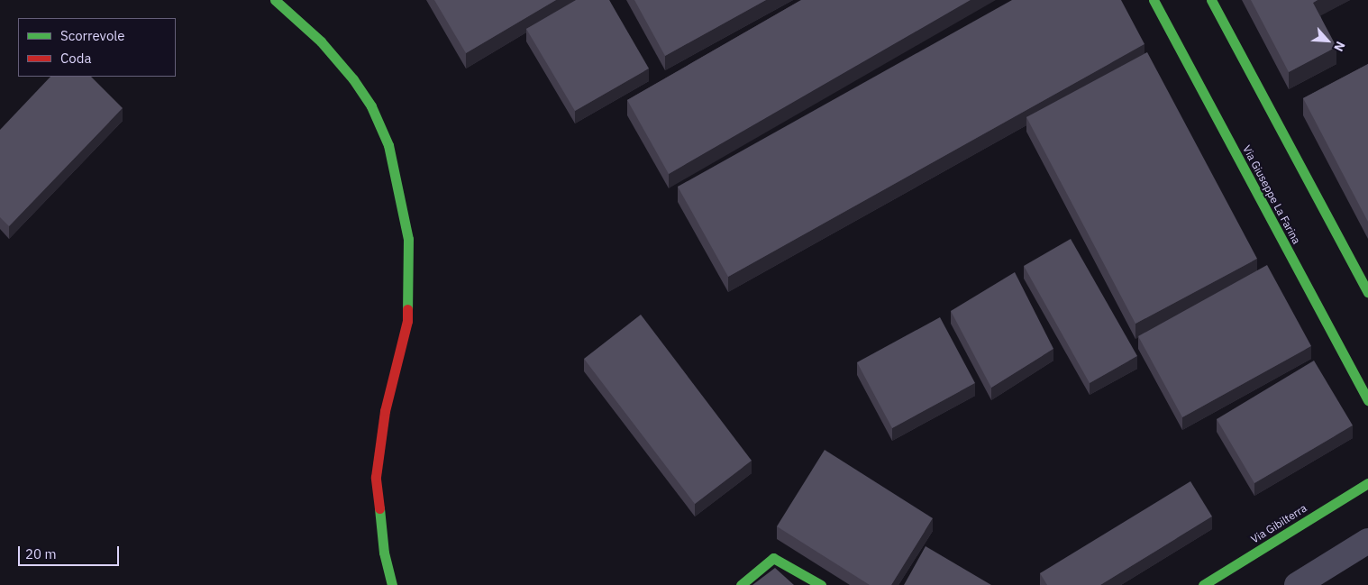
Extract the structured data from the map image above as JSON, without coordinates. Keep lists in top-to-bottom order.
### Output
{
  "streets": {
    "street": ["Via Giuseppe La Farina", "Via Gibilterra"]
  },
  "legend": ["Scorrevole", "Coda"],
  "scale_bar": "20 m",
  "north": "bottom right"
}
